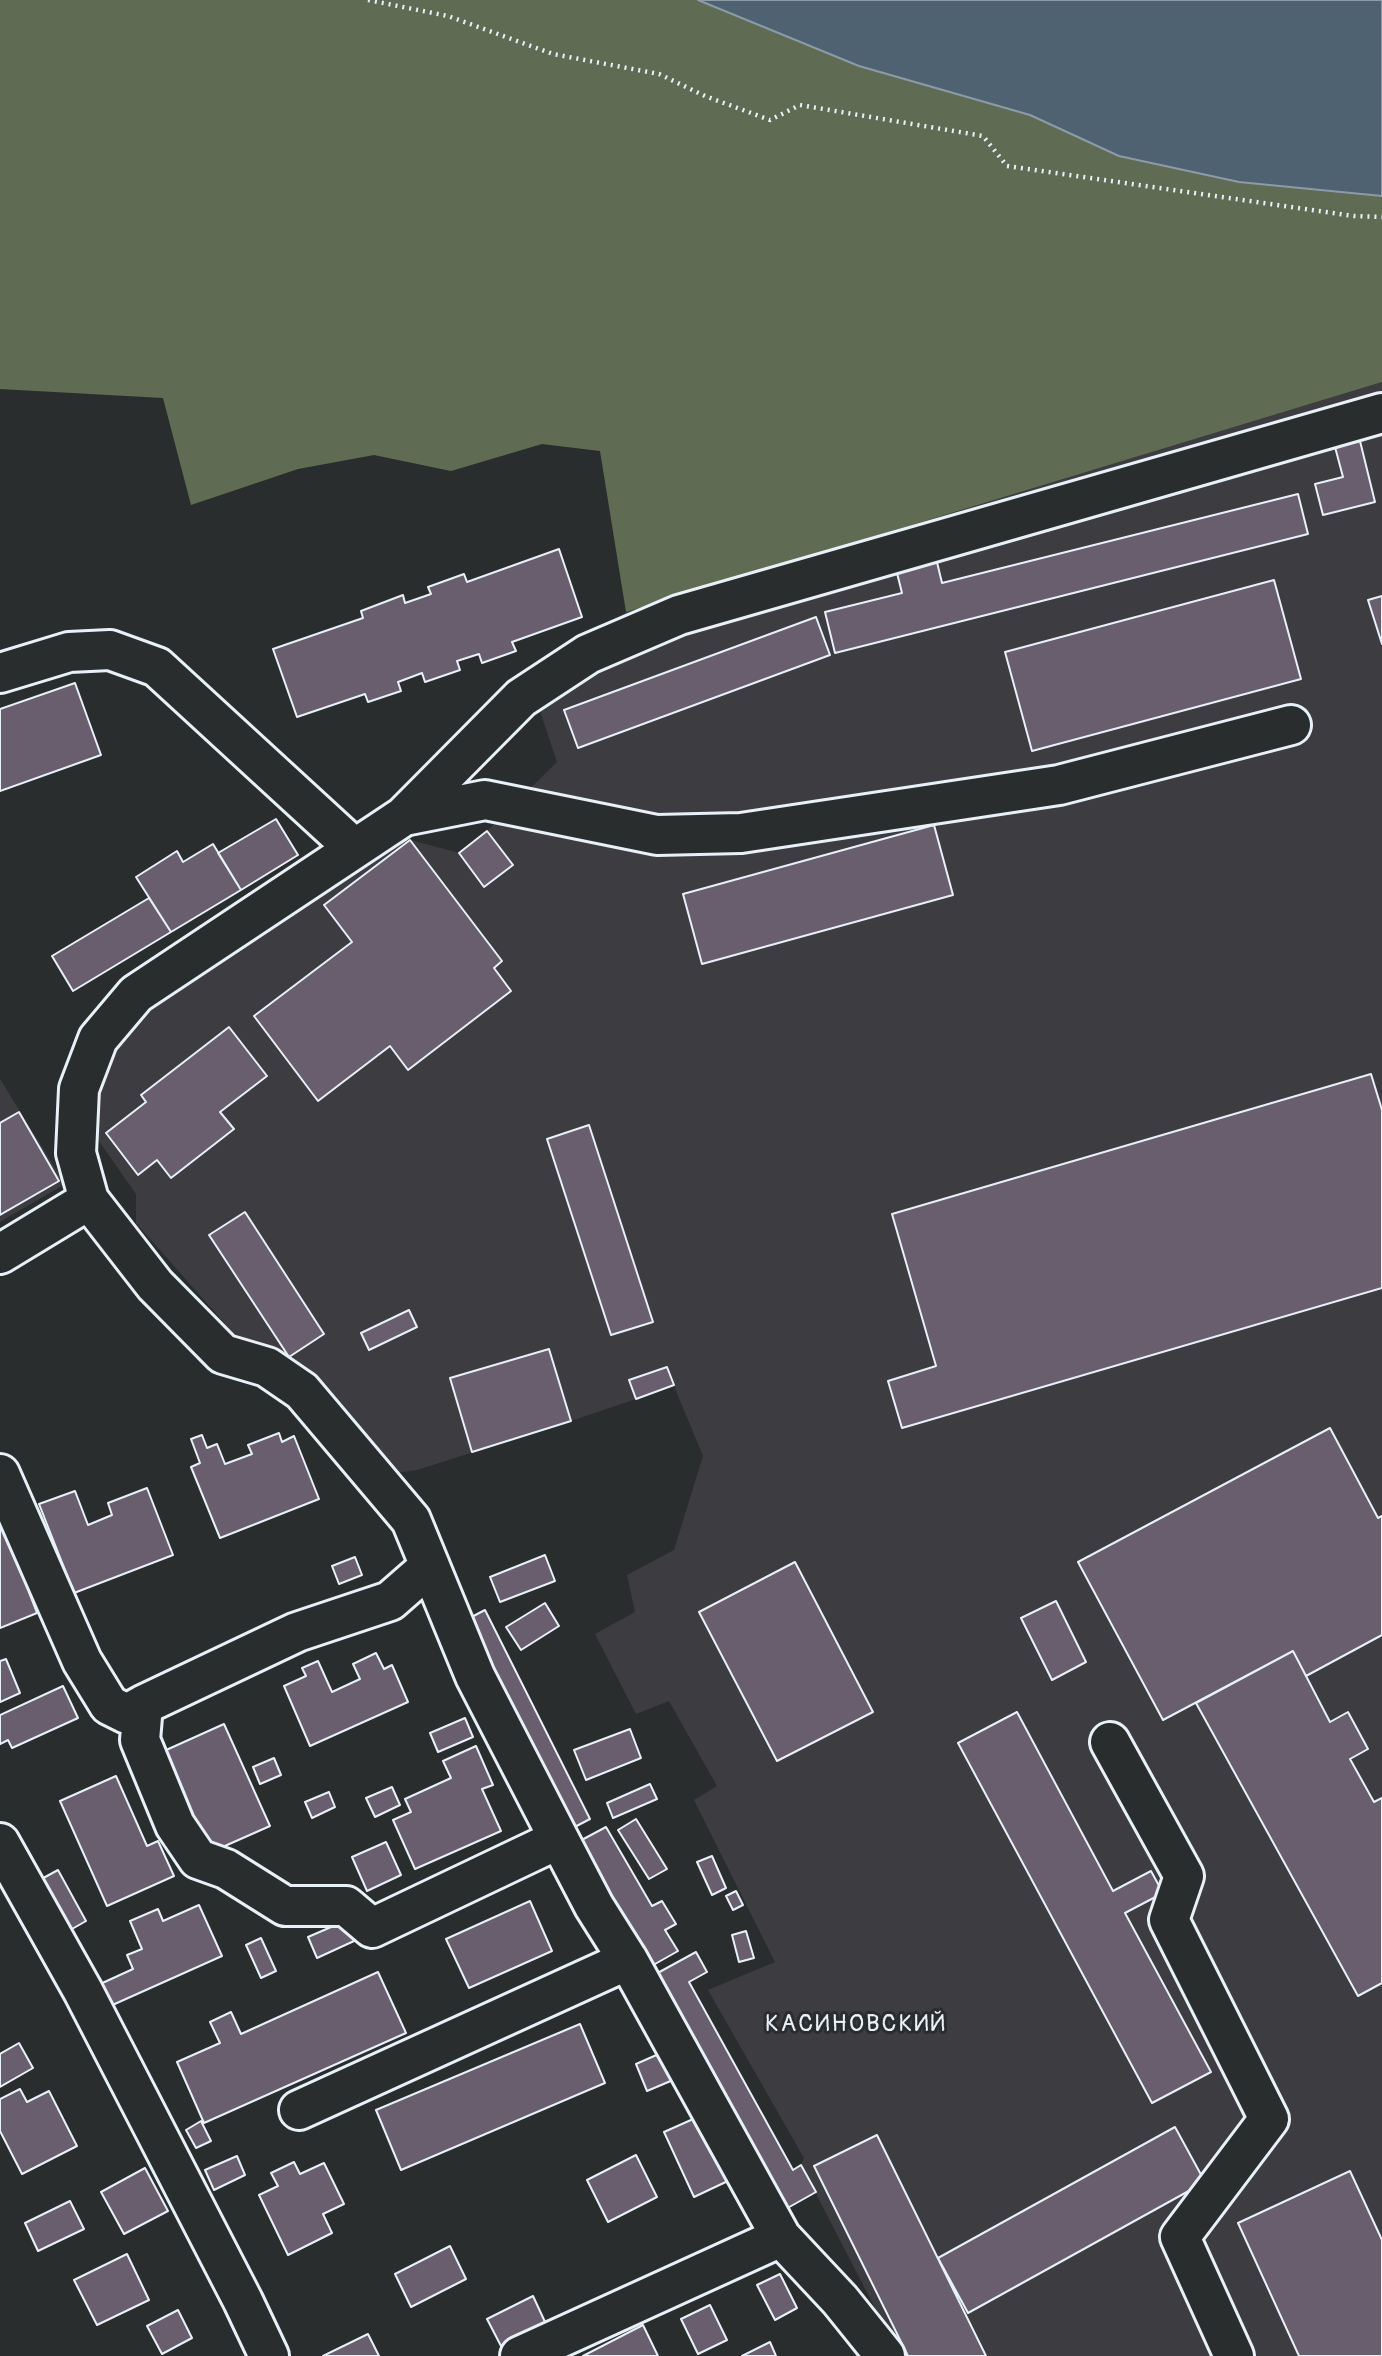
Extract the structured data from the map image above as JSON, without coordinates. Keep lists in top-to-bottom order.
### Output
{
  "districts": ["КАСИНОВСКИЙ"]
}
